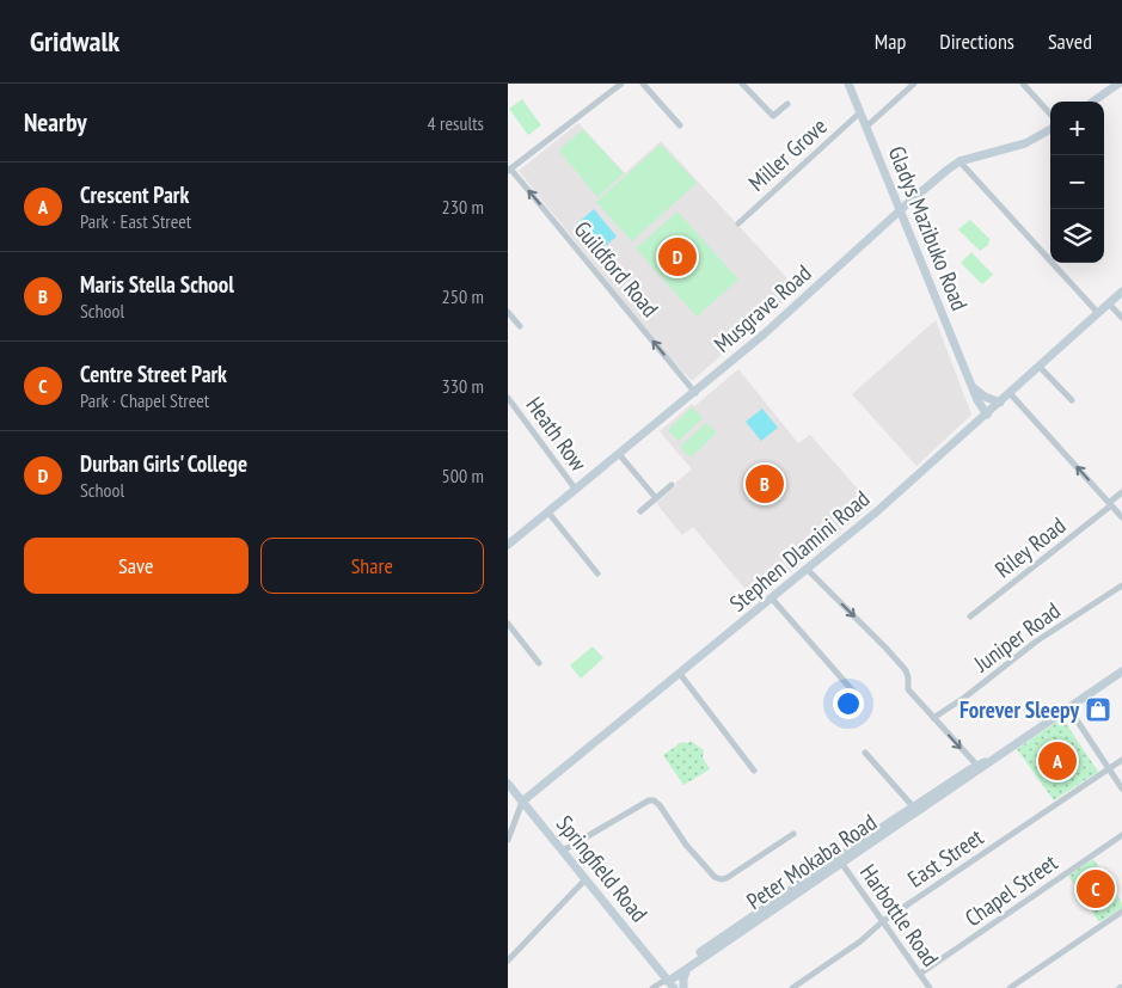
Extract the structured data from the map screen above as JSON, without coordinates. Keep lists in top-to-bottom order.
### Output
{
  "streets": {
    "street": [
      "Miller Grove",
      "Gladys Mazibuko Road",
      "Guildford Road",
      "Musgrave Road",
      "Heath Row",
      "Riley Road",
      "Stephen Dlamini Road",
      "Juniper Road",
      "East Street",
      "Peter Mokaba Road",
      "Springfield Road",
      "Chapel Street",
      "Harbottle Road"
    ]
  },
  "crossings": [
    ["Miller Grove", "Gladys Mazibuko Road"],
    ["Gladys Mazibuko Road", "Musgrave Road"],
    ["Gladys Mazibuko Road", "Stephen Dlamini Road"],
    ["Guildford Road", "Musgrave Road"],
    ["Musgrave Road", "Heath Row"],
    ["Stephen Dlamini Road", "Springfield Road"],
    ["East Street", "Harbottle Road"],
    ["Peter Mokaba Road", "Springfield Road"],
    ["Peter Mokaba Road", "Harbottle Road"],
    ["Chapel Street", "Harbottle Road"]
  ],
  "one_way": ["Guildford Road"],
  "places": {
    "shop": ["Forever Sleepy"]
  },
  "page": {
    "header": "Gridwalk",
    "nav": ["Map", "Directions", "Saved"],
    "heading": ["Nearby", "4 results"],
    "map_buttons": ["+", "−"],
    "list": [
      {
        "mark": "A",
        "name": "Crescent Park",
        "note": "Park · East Street",
        "value": "230 m"
      },
      {
        "mark": "B",
        "name": "Maris Stella School",
        "note": "School",
        "value": "250 m"
      },
      {
        "mark": "C",
        "name": "Centre Street Park",
        "note": "Park · Chapel Street",
        "value": "330 m"
      },
      {
        "mark": "D",
        "name": "Durban Girls' College",
        "note": "School",
        "value": "500 m"
      }
    ],
    "pins": [
      "D",
      "B",
      "A",
      "C"
    ],
    "buttons": ["Save", "Share"]
  }
}
